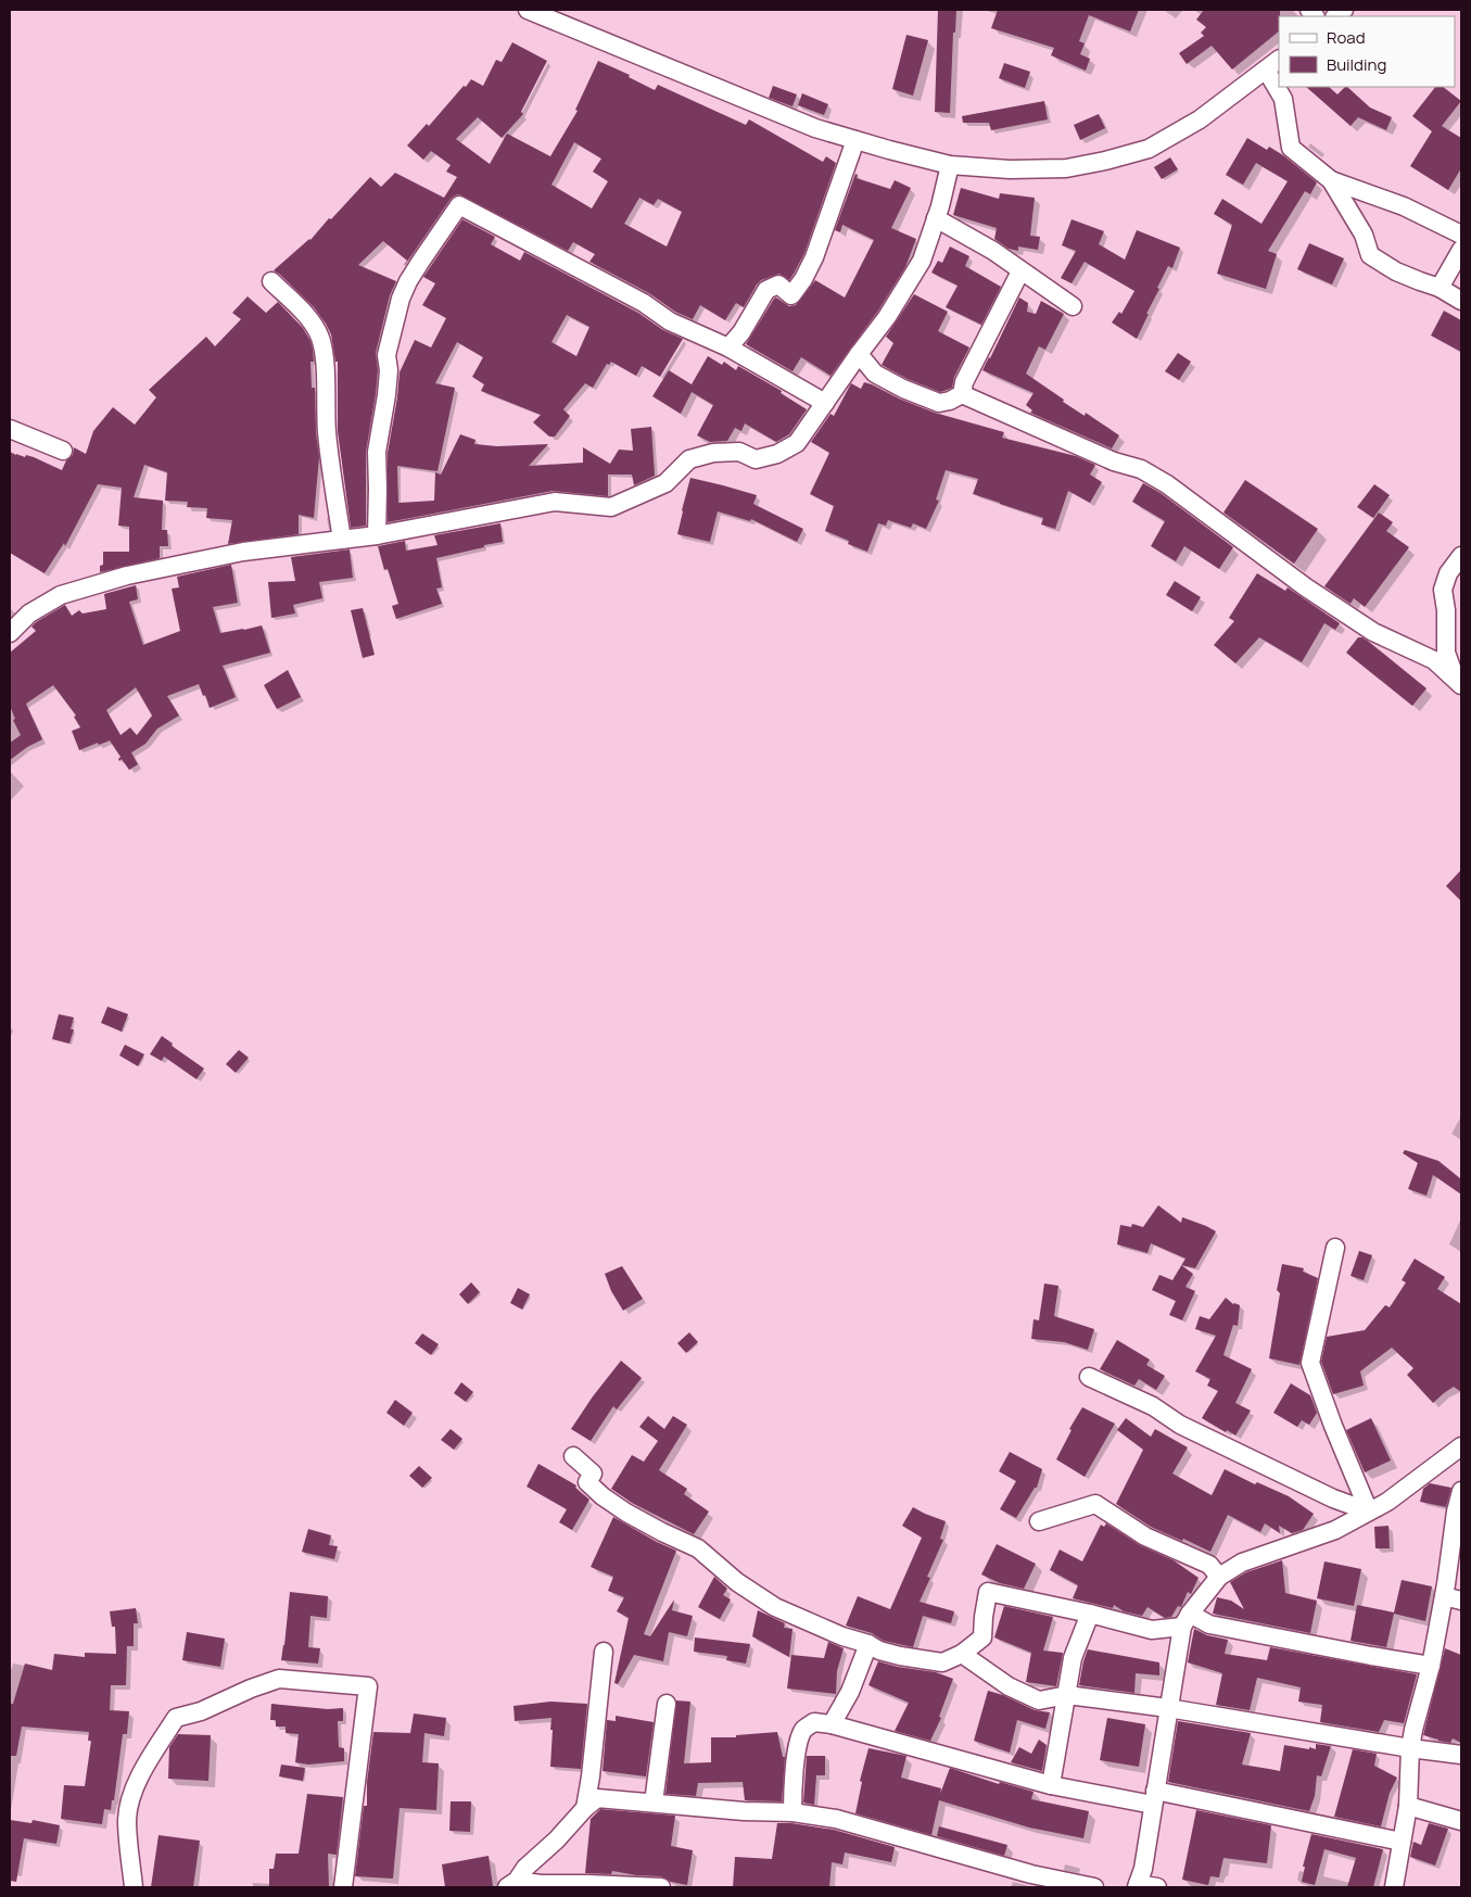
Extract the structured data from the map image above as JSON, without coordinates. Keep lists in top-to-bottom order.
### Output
{
  "legend": ["Road", "Building"]
}
